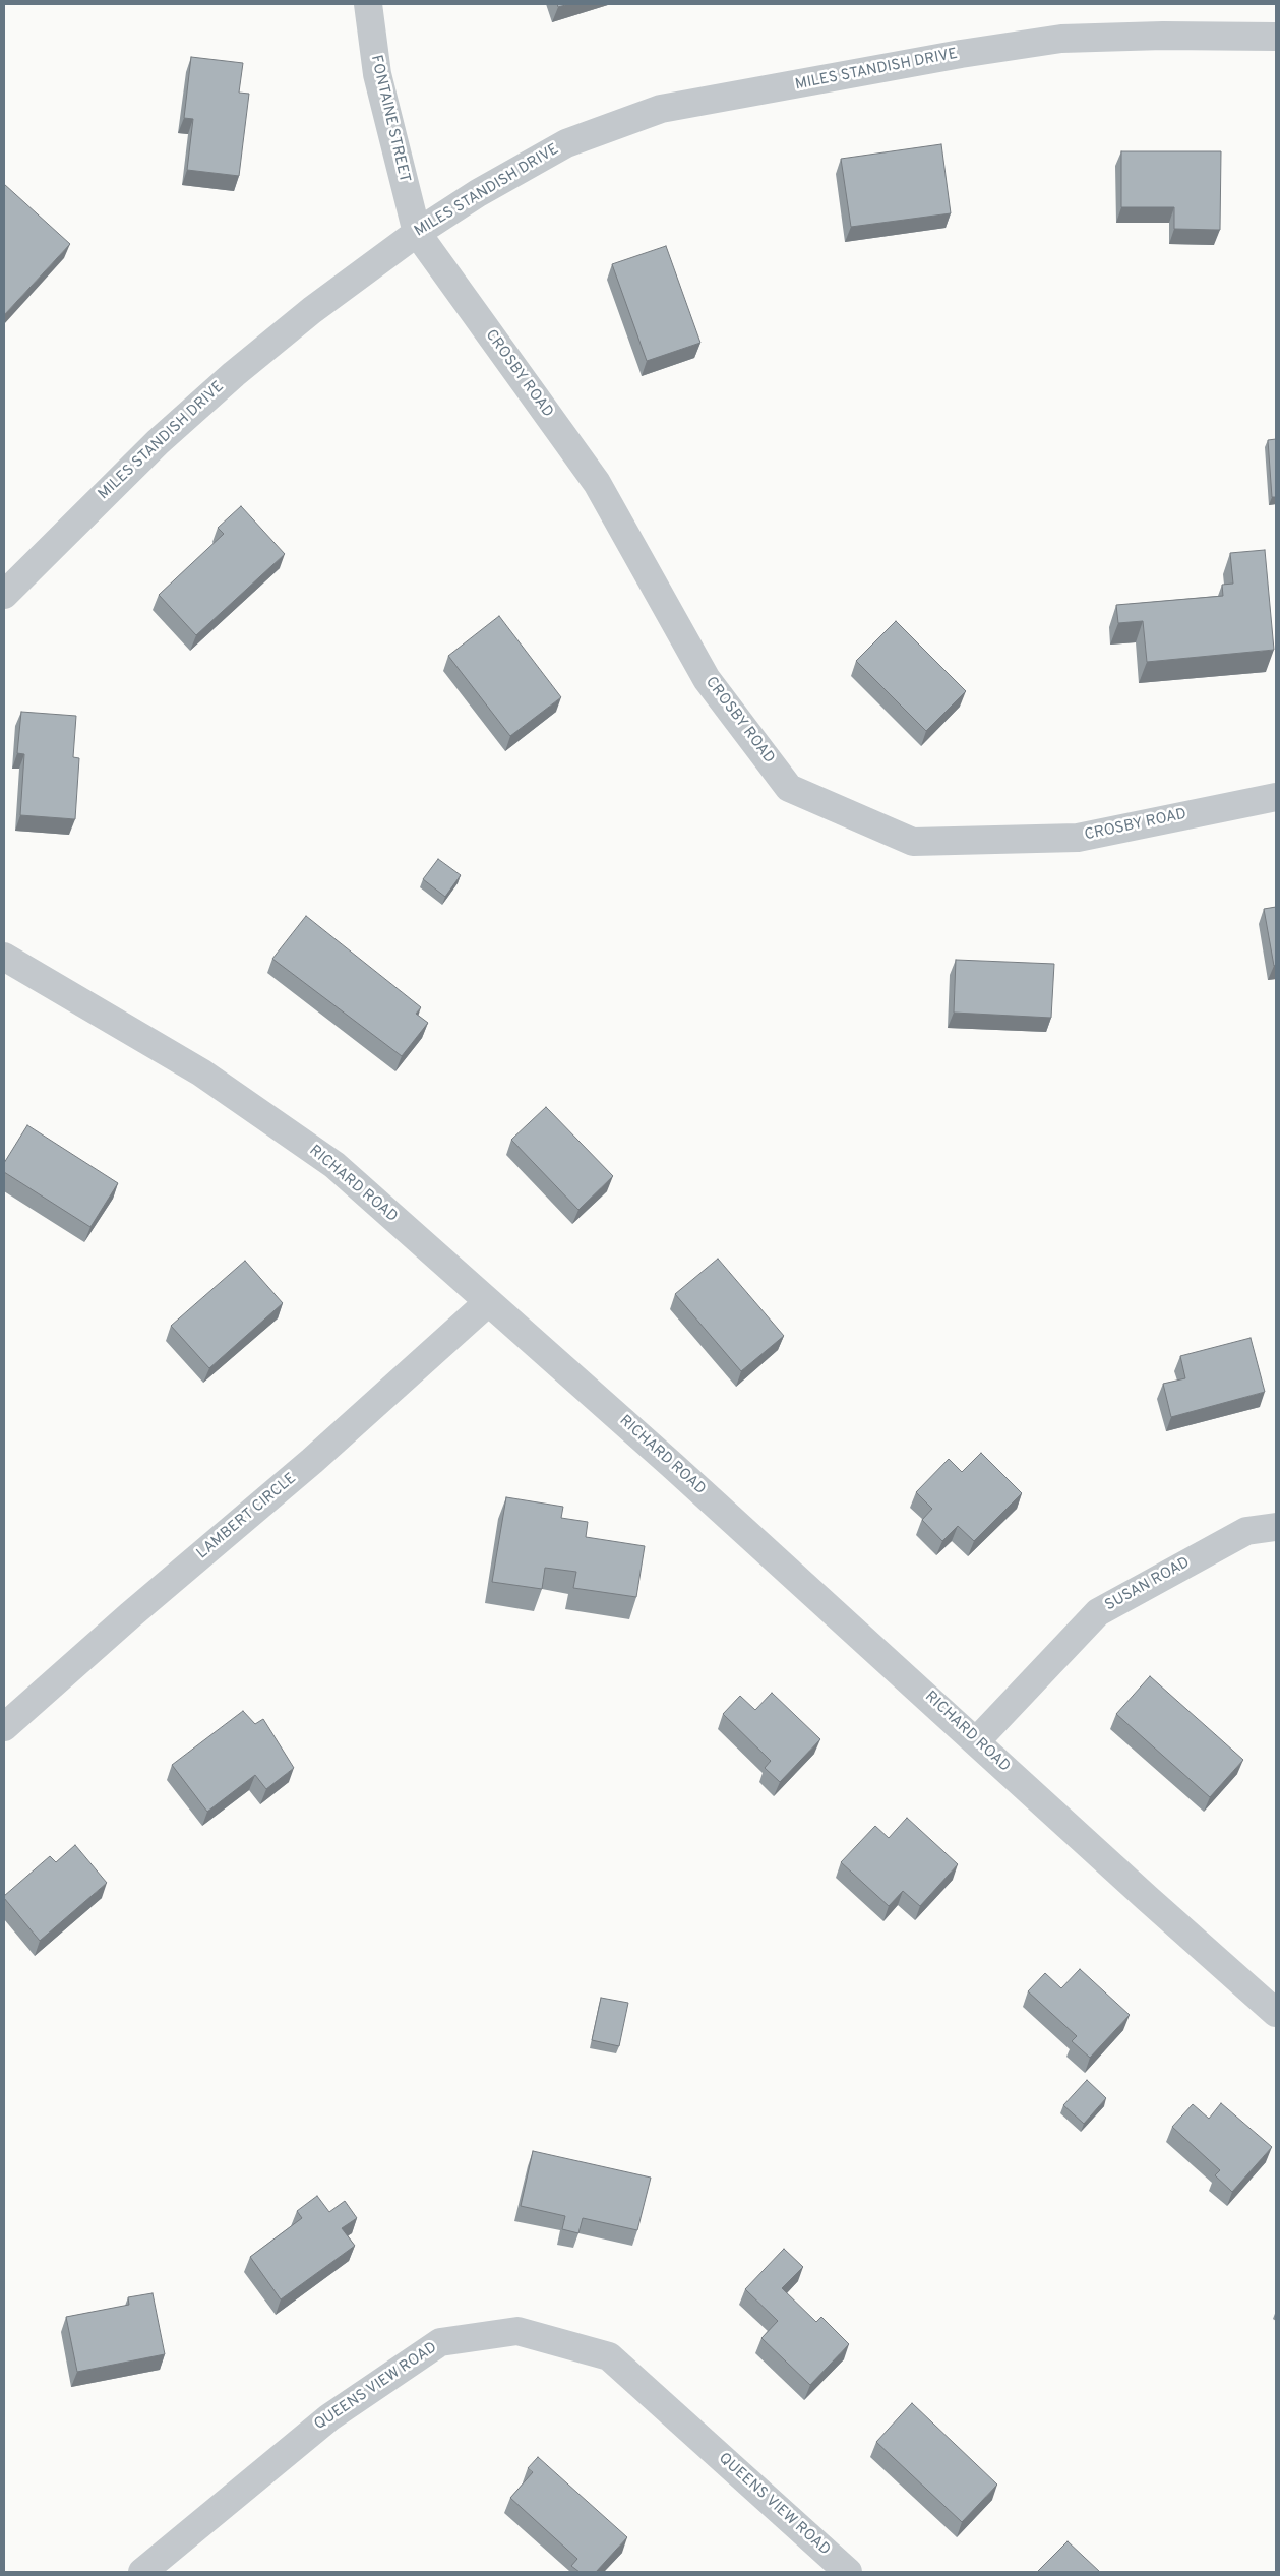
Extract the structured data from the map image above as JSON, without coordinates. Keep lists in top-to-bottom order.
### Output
{
  "streets": {
    "street": [
      "MILES STANDISH DRIVE",
      "FONTAINE STREET",
      "CROSBY ROAD",
      "RICHARD ROAD",
      "LAMBERT CIRCLE",
      "SUSAN ROAD",
      "QUEENS VIEW ROAD"
    ]
  },
  "crossings": [
    ["MILES STANDISH DRIVE", "FONTAINE STREET"],
    ["MILES STANDISH DRIVE", "CROSBY ROAD"],
    ["FONTAINE STREET", "CROSBY ROAD"],
    ["RICHARD ROAD", "LAMBERT CIRCLE"],
    ["RICHARD ROAD", "SUSAN ROAD"]
  ]
}
